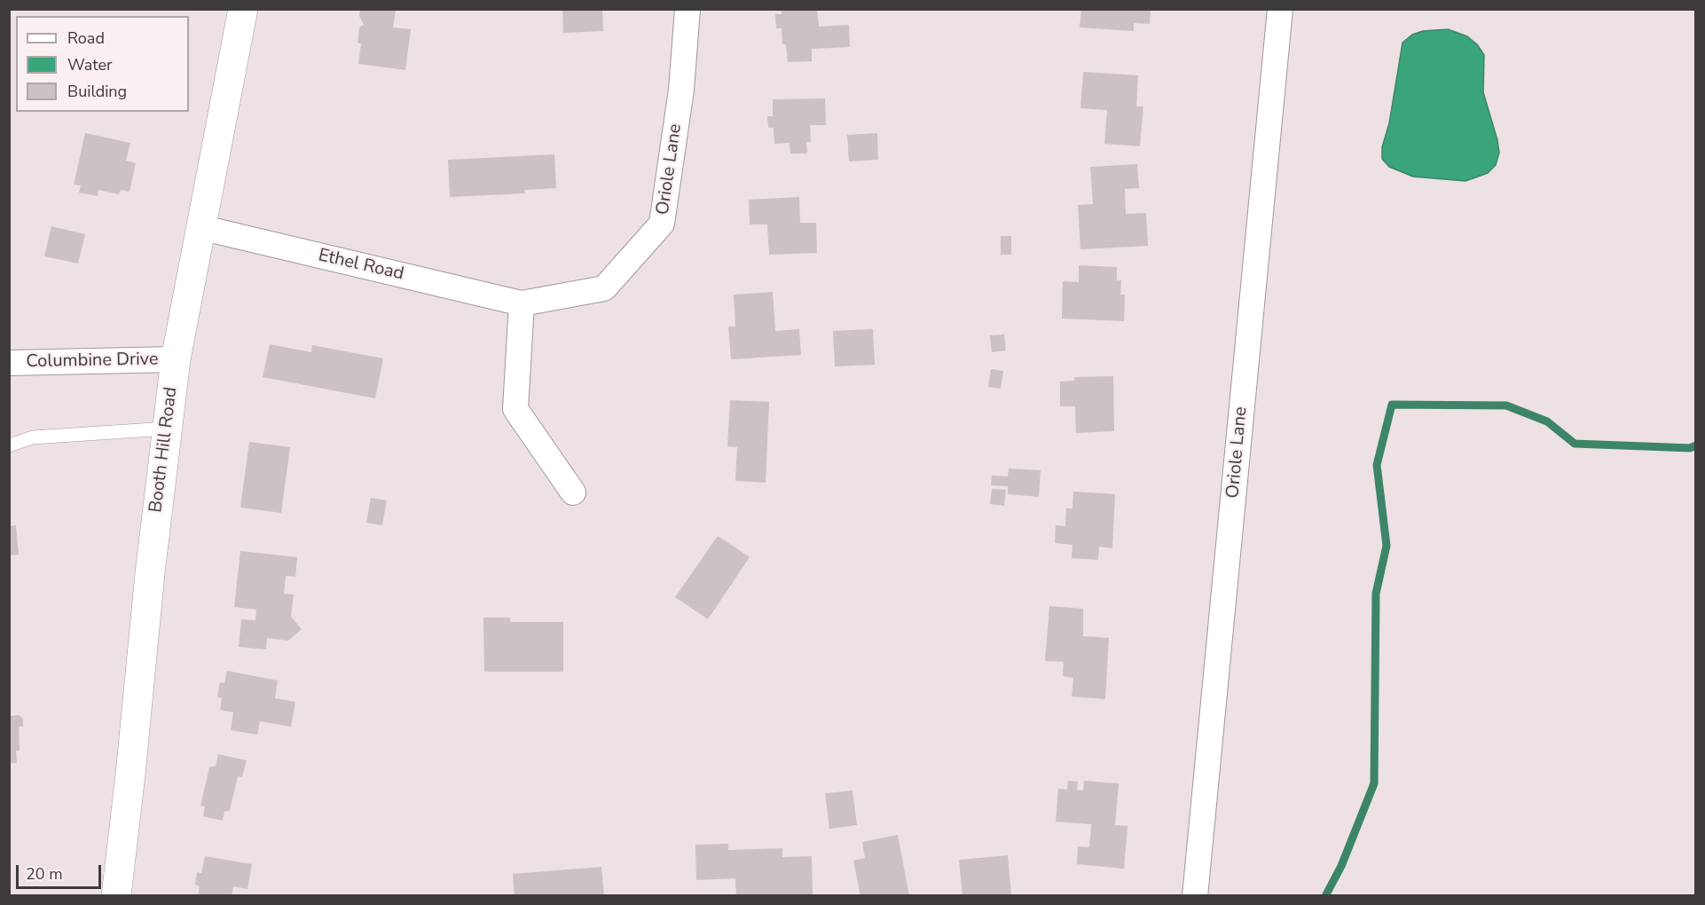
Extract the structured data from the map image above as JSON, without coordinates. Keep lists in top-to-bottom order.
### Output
{
  "streets": {
    "street": [
      "Oriole Lane",
      "Ethel Road",
      "Columbine Drive",
      "Booth Hill Road"
    ]
  },
  "crossings": [
    ["Oriole Lane", "Ethel Road"],
    ["Ethel Road", "Booth Hill Road"],
    ["Columbine Drive", "Booth Hill Road"]
  ],
  "legend": ["Road", "Water", "Building"],
  "scale_bar": "20 m"
}
